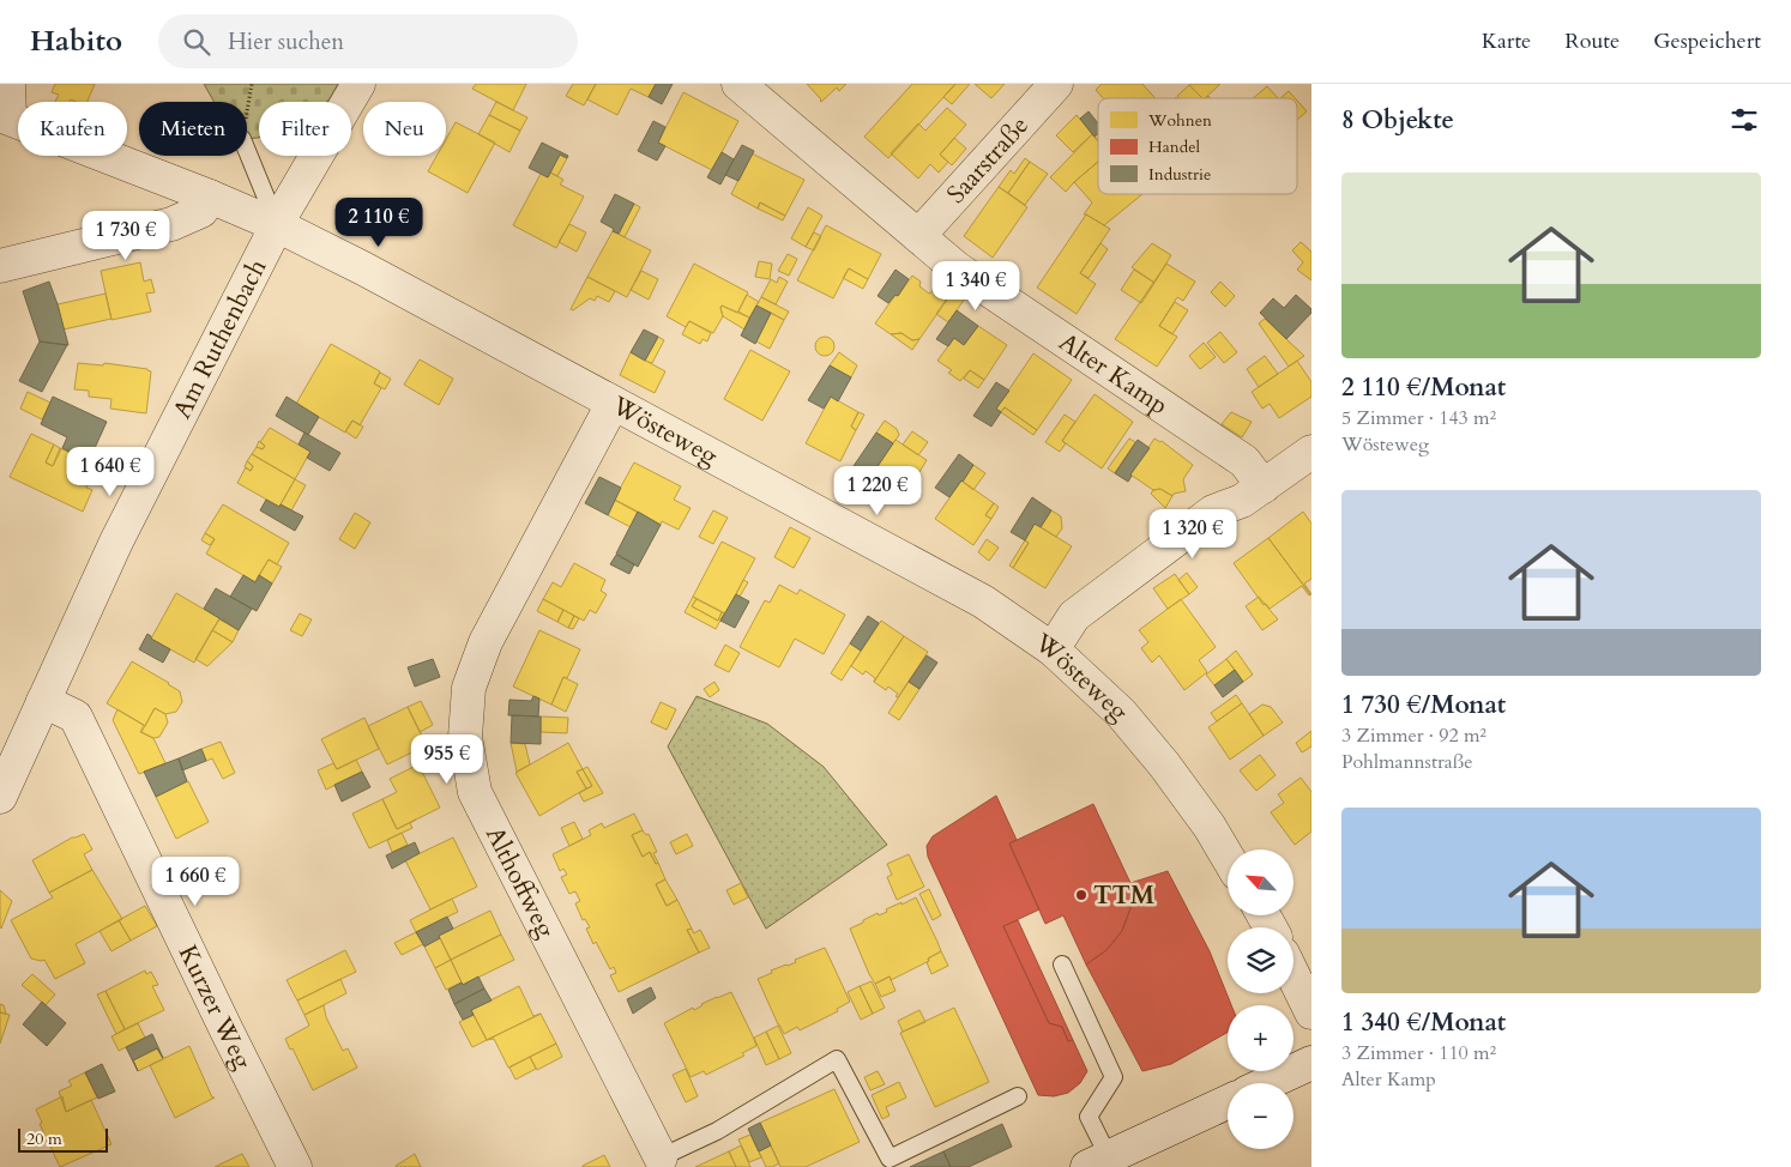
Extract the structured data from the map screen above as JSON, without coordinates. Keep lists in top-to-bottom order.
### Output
{
  "streets": {
    "street": [
      "Saarstraße",
      "Am Ruthenbach",
      "Alter Kamp",
      "Wösteweg",
      "Althoffweg",
      "Kurzer Weg"
    ]
  },
  "crossings": [
    ["Saarstraße", "Alter Kamp"],
    ["Am Ruthenbach", "Wösteweg"],
    ["Am Ruthenbach", "Kurzer Weg"],
    ["Wösteweg", "Althoffweg"]
  ],
  "places": ["TTM"],
  "legend": ["Wohnen", "Handel", "Industrie"],
  "scale_bar": "20 m",
  "north": "top left",
  "page": {
    "header": "Habito",
    "search": "Hier suchen",
    "nav": ["Karte", "Route", "Gespeichert"],
    "heading": "8 Objekte",
    "chip": [
      "Kaufen",
      "Mieten",
      "Filter",
      "Neu"
    ],
    "list": [
      {
        "name": "2 110 €/Monat",
        "note": "5 Zimmer · 143 m² · Wösteweg"
      },
      {
        "name": "1 730 €/Monat",
        "note": "3 Zimmer · 92 m² · Pohlmannstraße"
      },
      {
        "name": "1 340 €/Monat",
        "note": "3 Zimmer · 110 m² · Alter Kamp"
      }
    ],
    "price": [
      "2 110 €",
      "1 730 €",
      "1 340 €",
      "1 640 €",
      "1 220 €",
      "1 320 €",
      "955 €",
      "1 660 €"
    ],
    "map_buttons": ["+", "−"],
    "scale": "20 m"
  }
}
